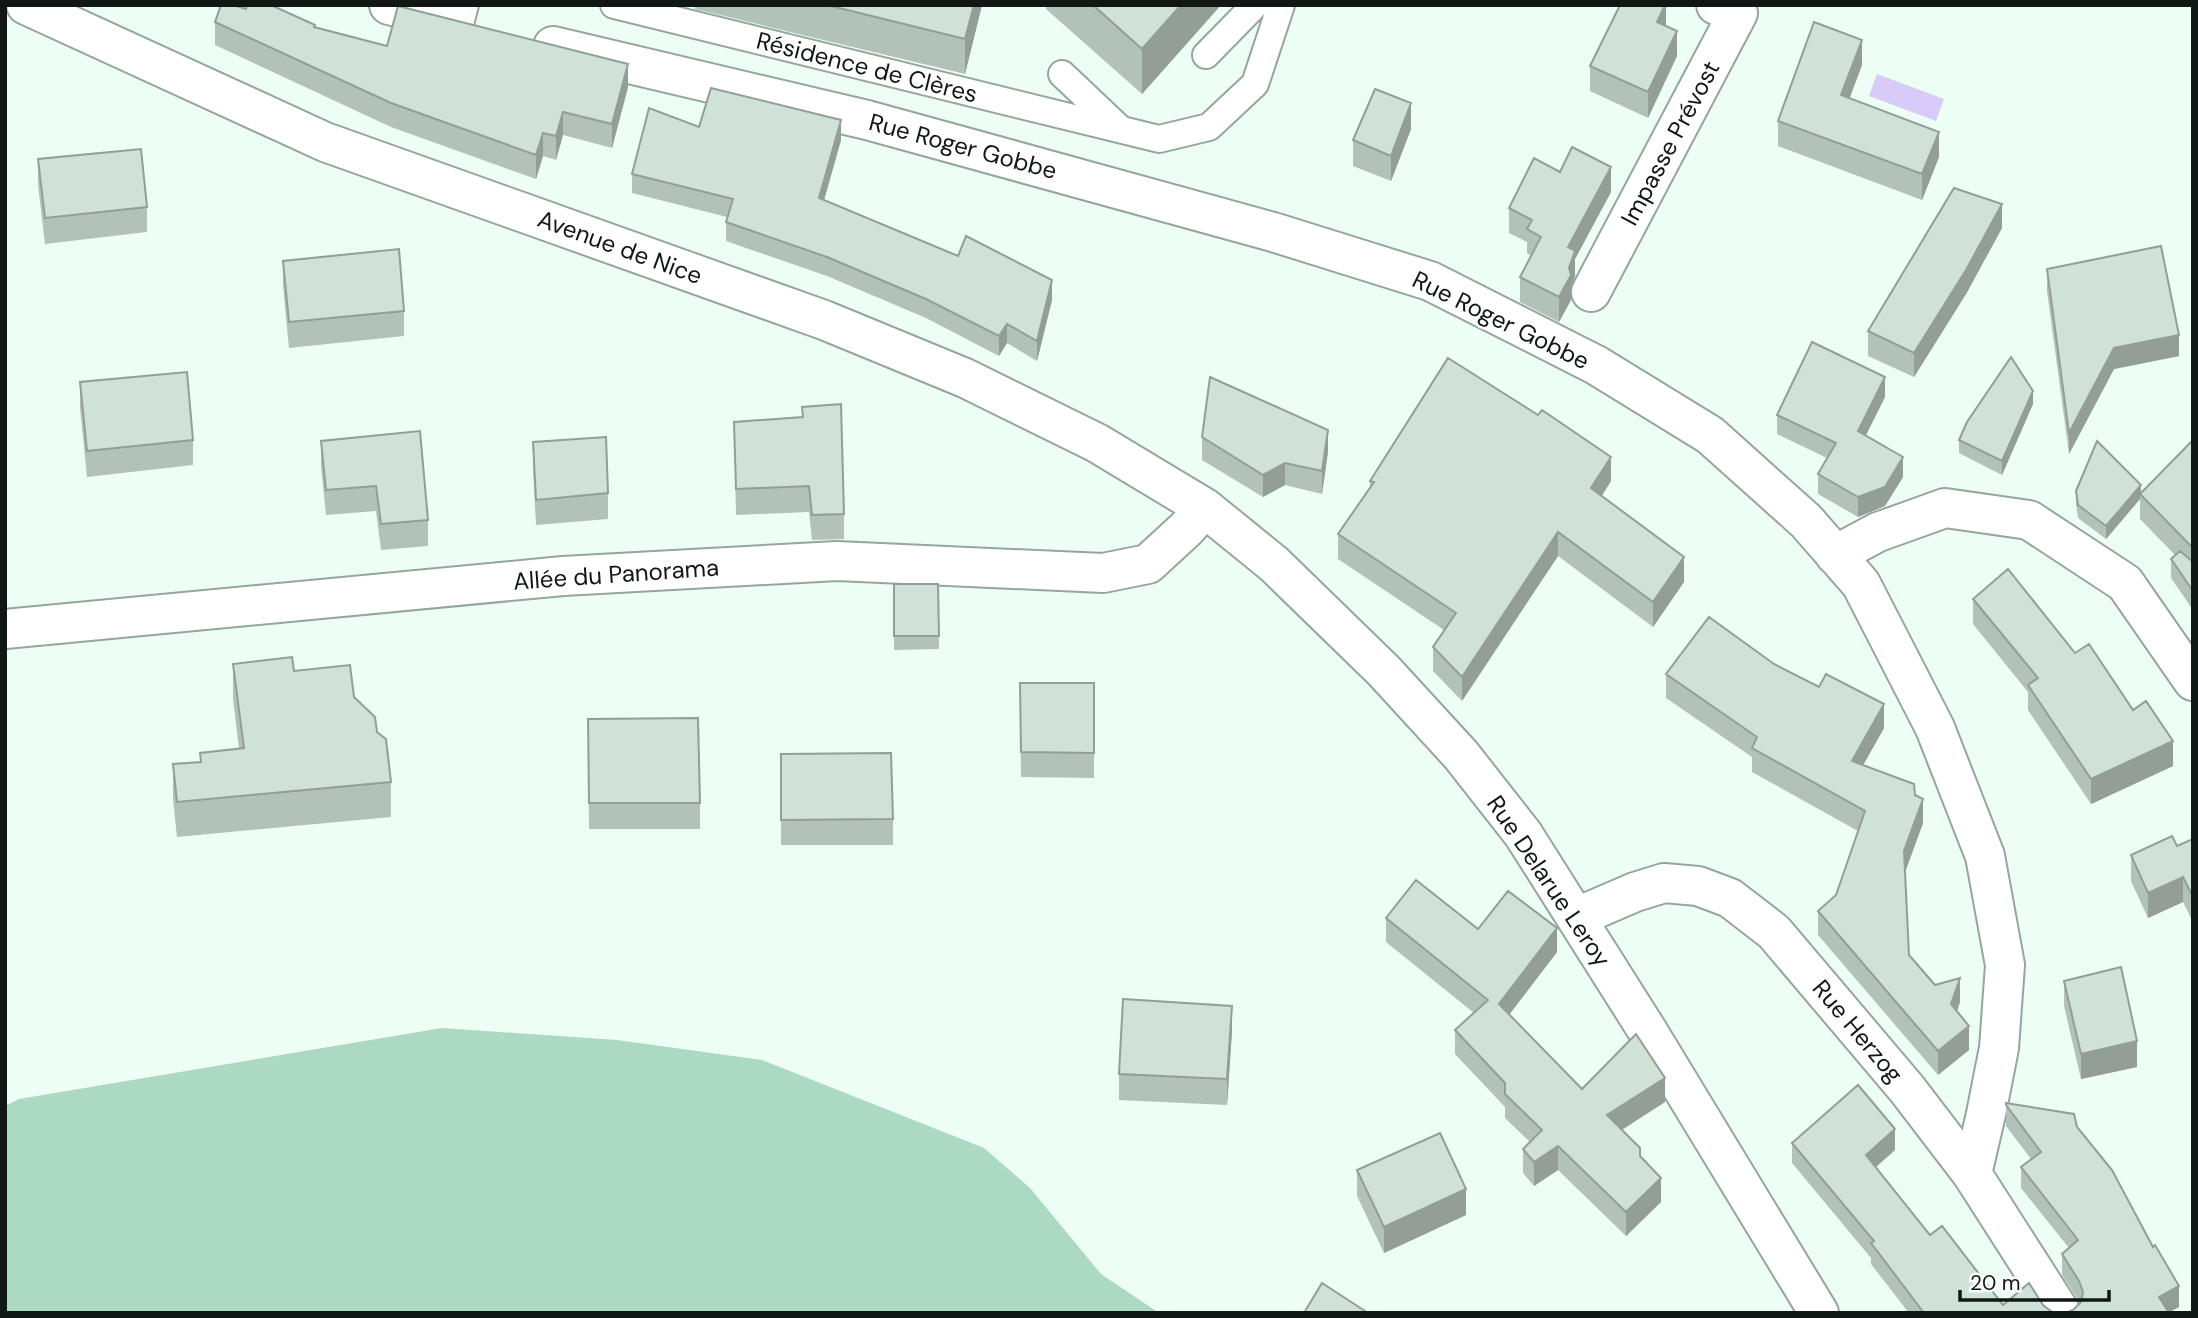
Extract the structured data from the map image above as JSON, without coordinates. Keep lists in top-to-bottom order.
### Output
{
  "streets": {
    "street": [
      "Impasse Prévost",
      "Rue Roger Gobbe",
      "Avenue de Nice",
      "Allée du Panorama",
      "Rue Delarue Leroy",
      "Rue Herzog"
    ],
    "lane": ["Résidence de Clères"]
  },
  "crossings": [
    ["Rue Roger Gobbe", "Rue Herzog"],
    ["Avenue de Nice", "Allée du Panorama"],
    ["Avenue de Nice", "Rue Delarue Leroy"],
    ["Allée du Panorama", "Rue Delarue Leroy"],
    ["Rue Delarue Leroy", "Rue Herzog"]
  ],
  "scale_bar": "20 m"
}
